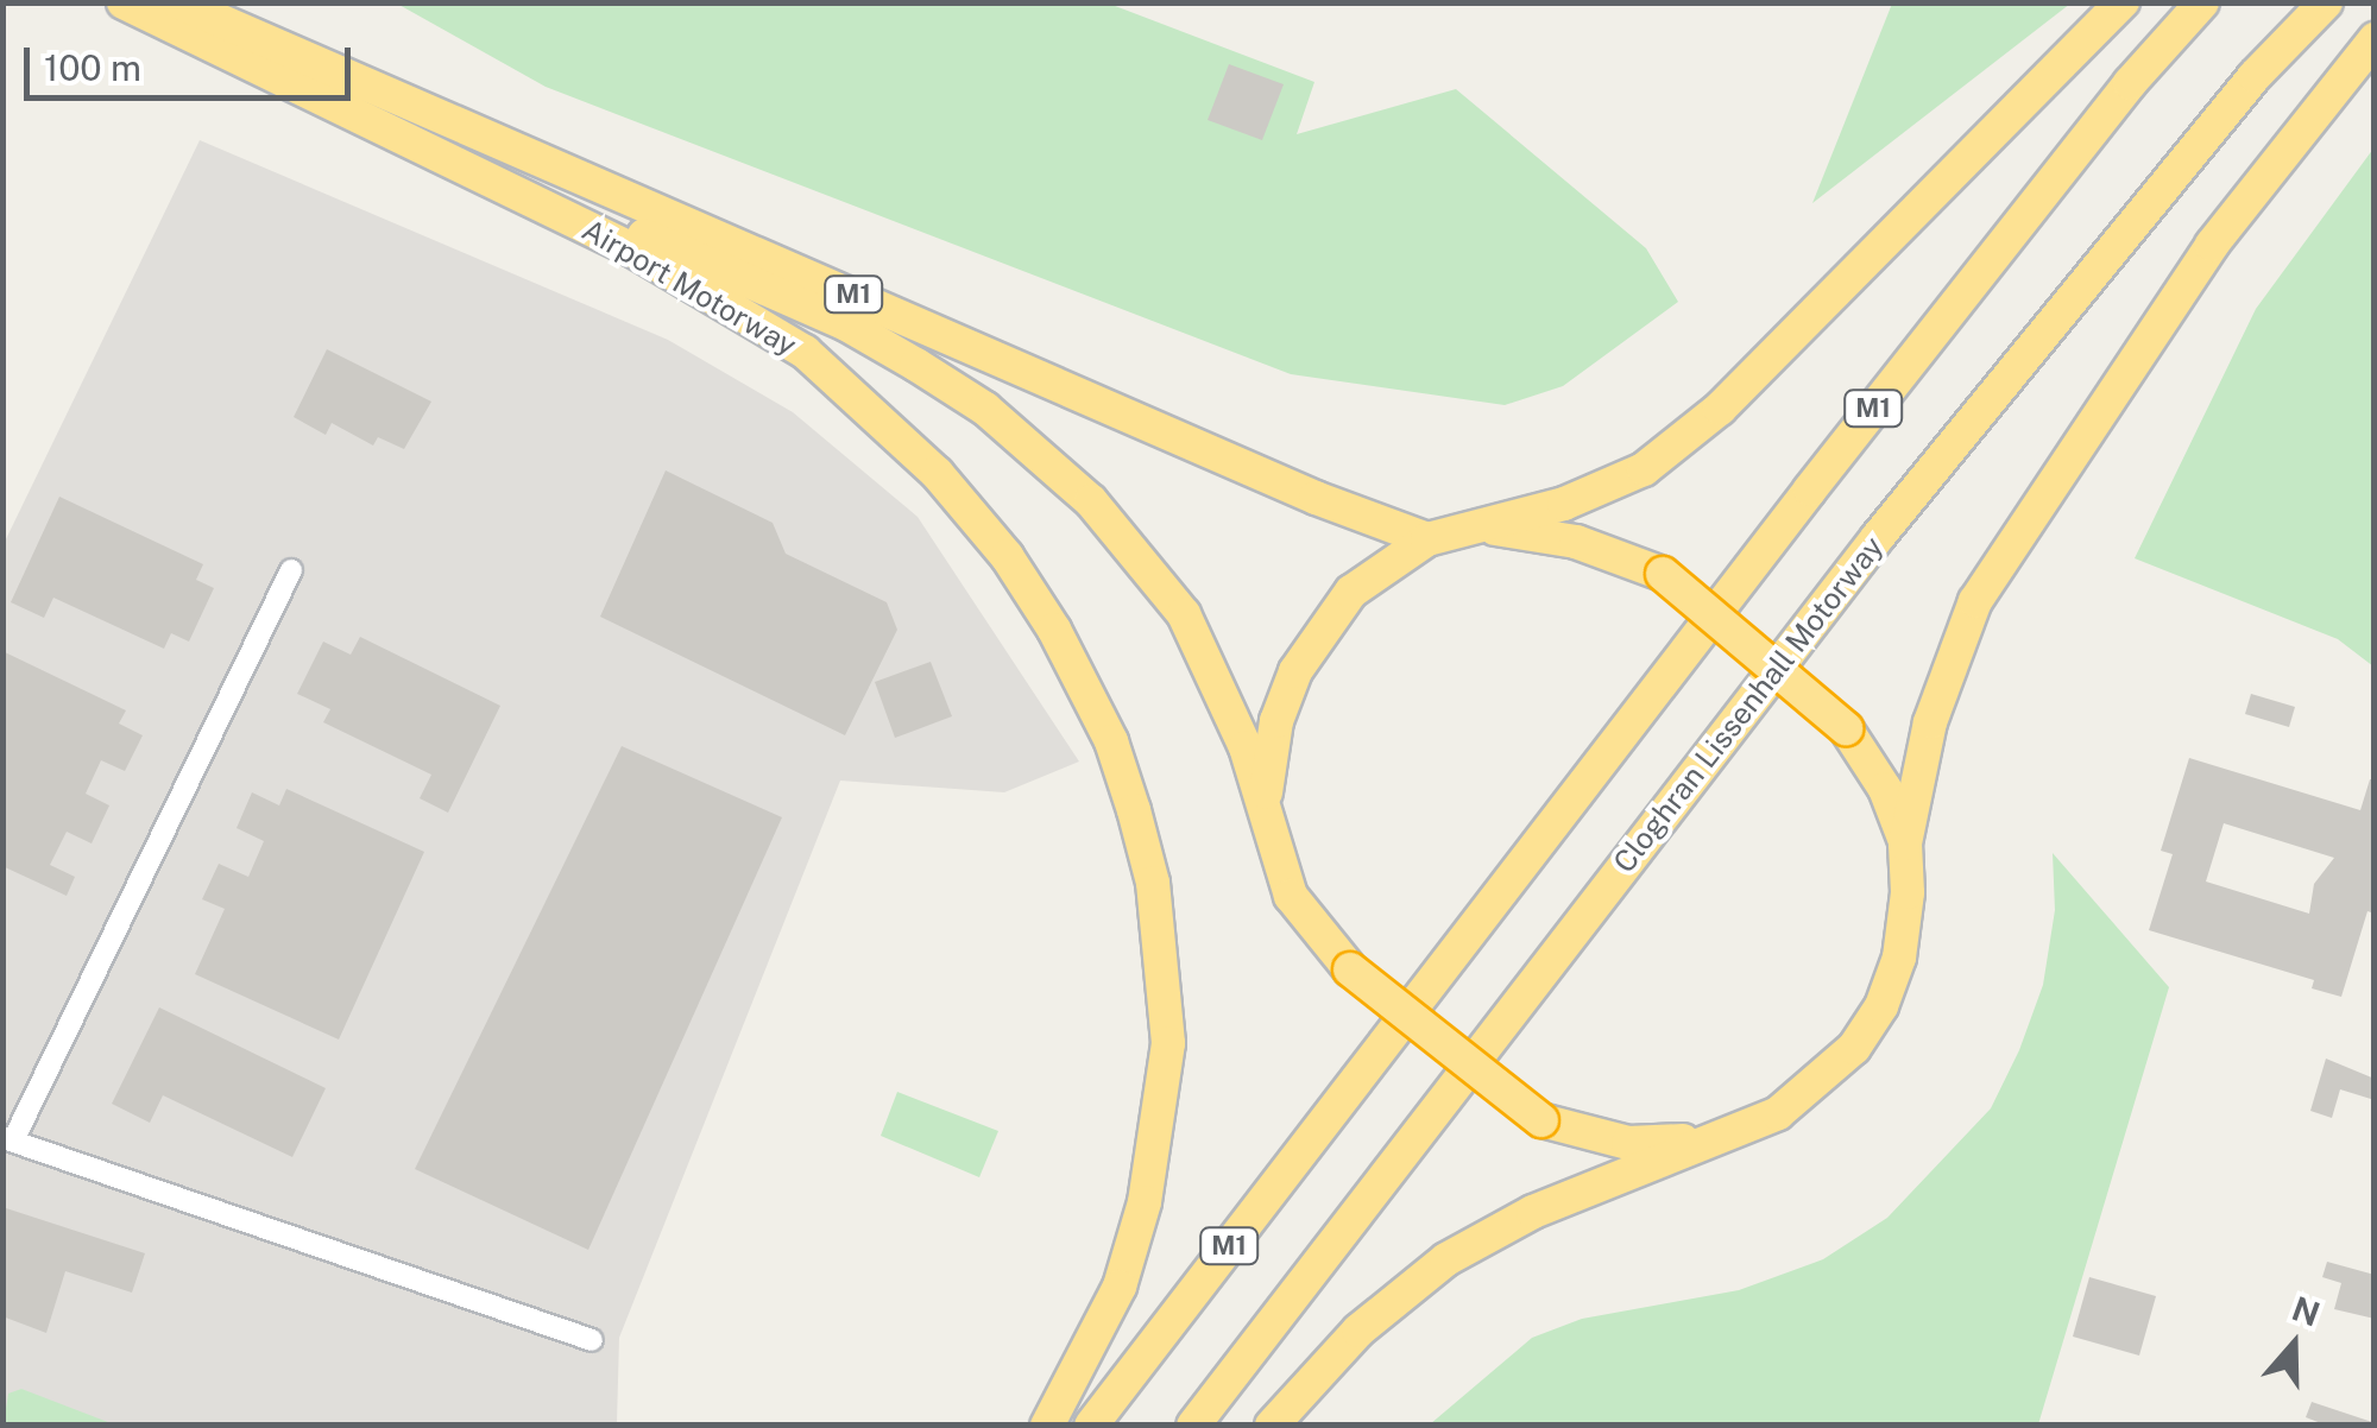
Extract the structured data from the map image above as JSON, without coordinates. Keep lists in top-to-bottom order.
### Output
{
  "streets": {
    "highway": ["Airport Motorway", "M1", "Cloghran Lissenhall Motorway"]
  },
  "crossings": [
    ["Airport Motorway", "M1"]
  ],
  "scale_bar": "100 m",
  "north": "top"
}
